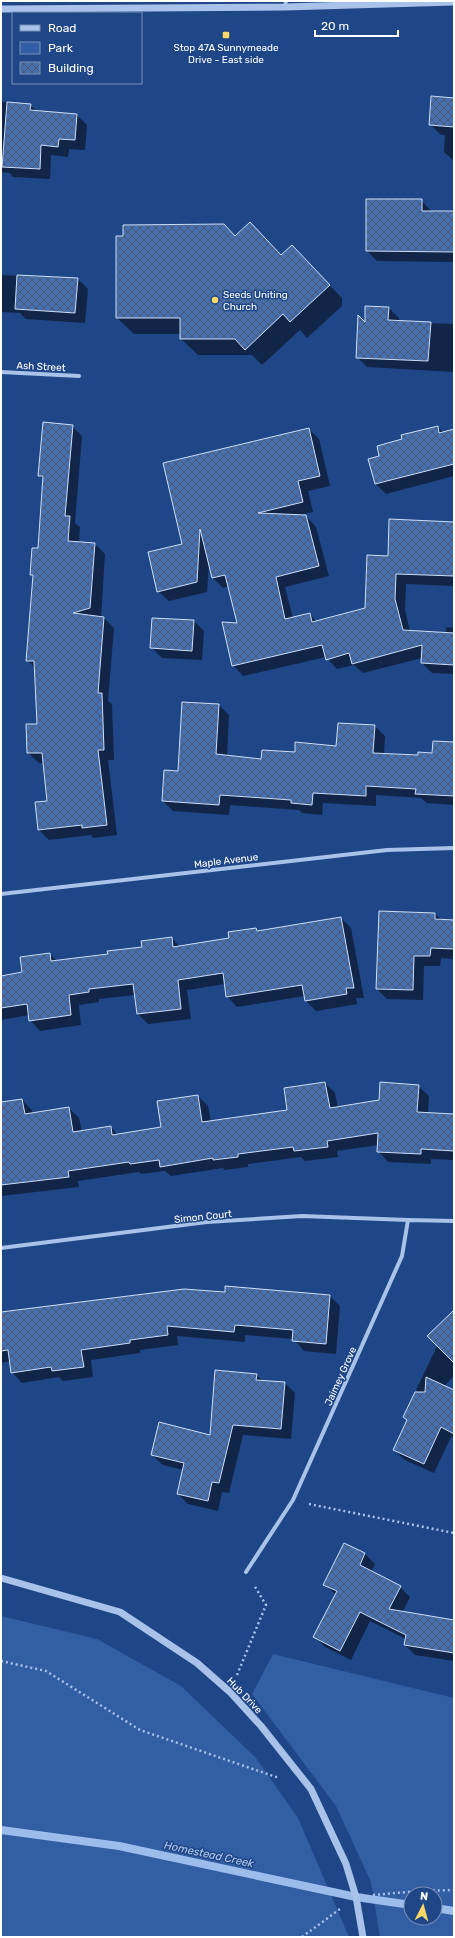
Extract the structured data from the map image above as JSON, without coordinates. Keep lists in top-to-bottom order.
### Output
{
  "streets": {
    "street": [
      "Ash Street",
      "Maple Avenue",
      "Simon Court",
      "Jaimey Grove",
      "Hub Drive"
    ]
  },
  "crossings": [
    ["Simon Court", "Jaimey Grove"]
  ],
  "water": ["Homestead Creek"],
  "places": {
    "transit": ["Stop 47A Sunnymeade Drive - East side"],
    "other": ["Seeds Uniting Church"]
  },
  "legend": ["Road", "Park", "Building"],
  "scale_bar": "20 m",
  "north": "top"
}
